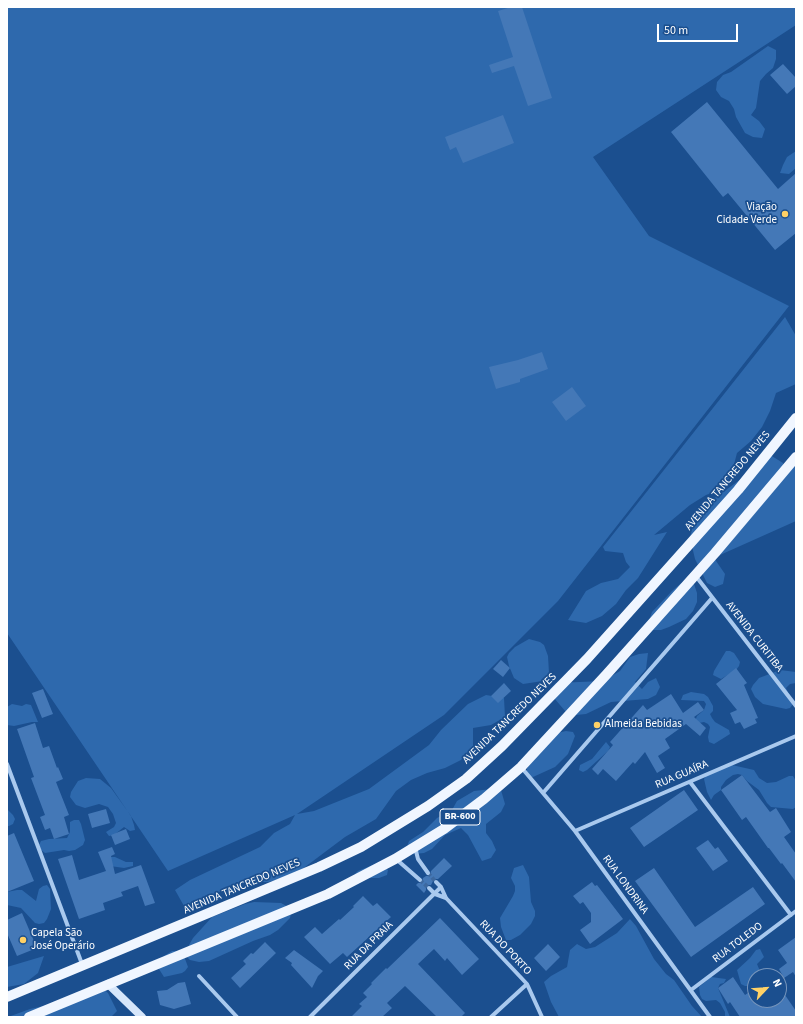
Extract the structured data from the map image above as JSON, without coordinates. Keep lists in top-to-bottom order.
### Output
{
  "streets": {
    "main road": ["AVENIDA TANCREDO NEVES", "BR-600"],
    "street": [
      "AVENIDA CURITIBA",
      "RUA GUAÍRA",
      "RUA LONDRINA",
      "RUA TOLEDO",
      "RUA DA PRAIA",
      "RUA DO PORTO"
    ]
  },
  "crossings": [
    ["AVENIDA CURITIBA", "BR-600"],
    ["RUA GUAÍRA", "RUA LONDRINA"],
    ["BR-600", "RUA LONDRINA"],
    ["RUA LONDRINA", "RUA TOLEDO"],
    ["RUA DA PRAIA", "RUA DO PORTO"]
  ],
  "places": ["Viação Cidade Verde", "Almeida Bebidas", "Capela São José Operário"],
  "scale_bar": "50 m",
  "north": "top right"
}
